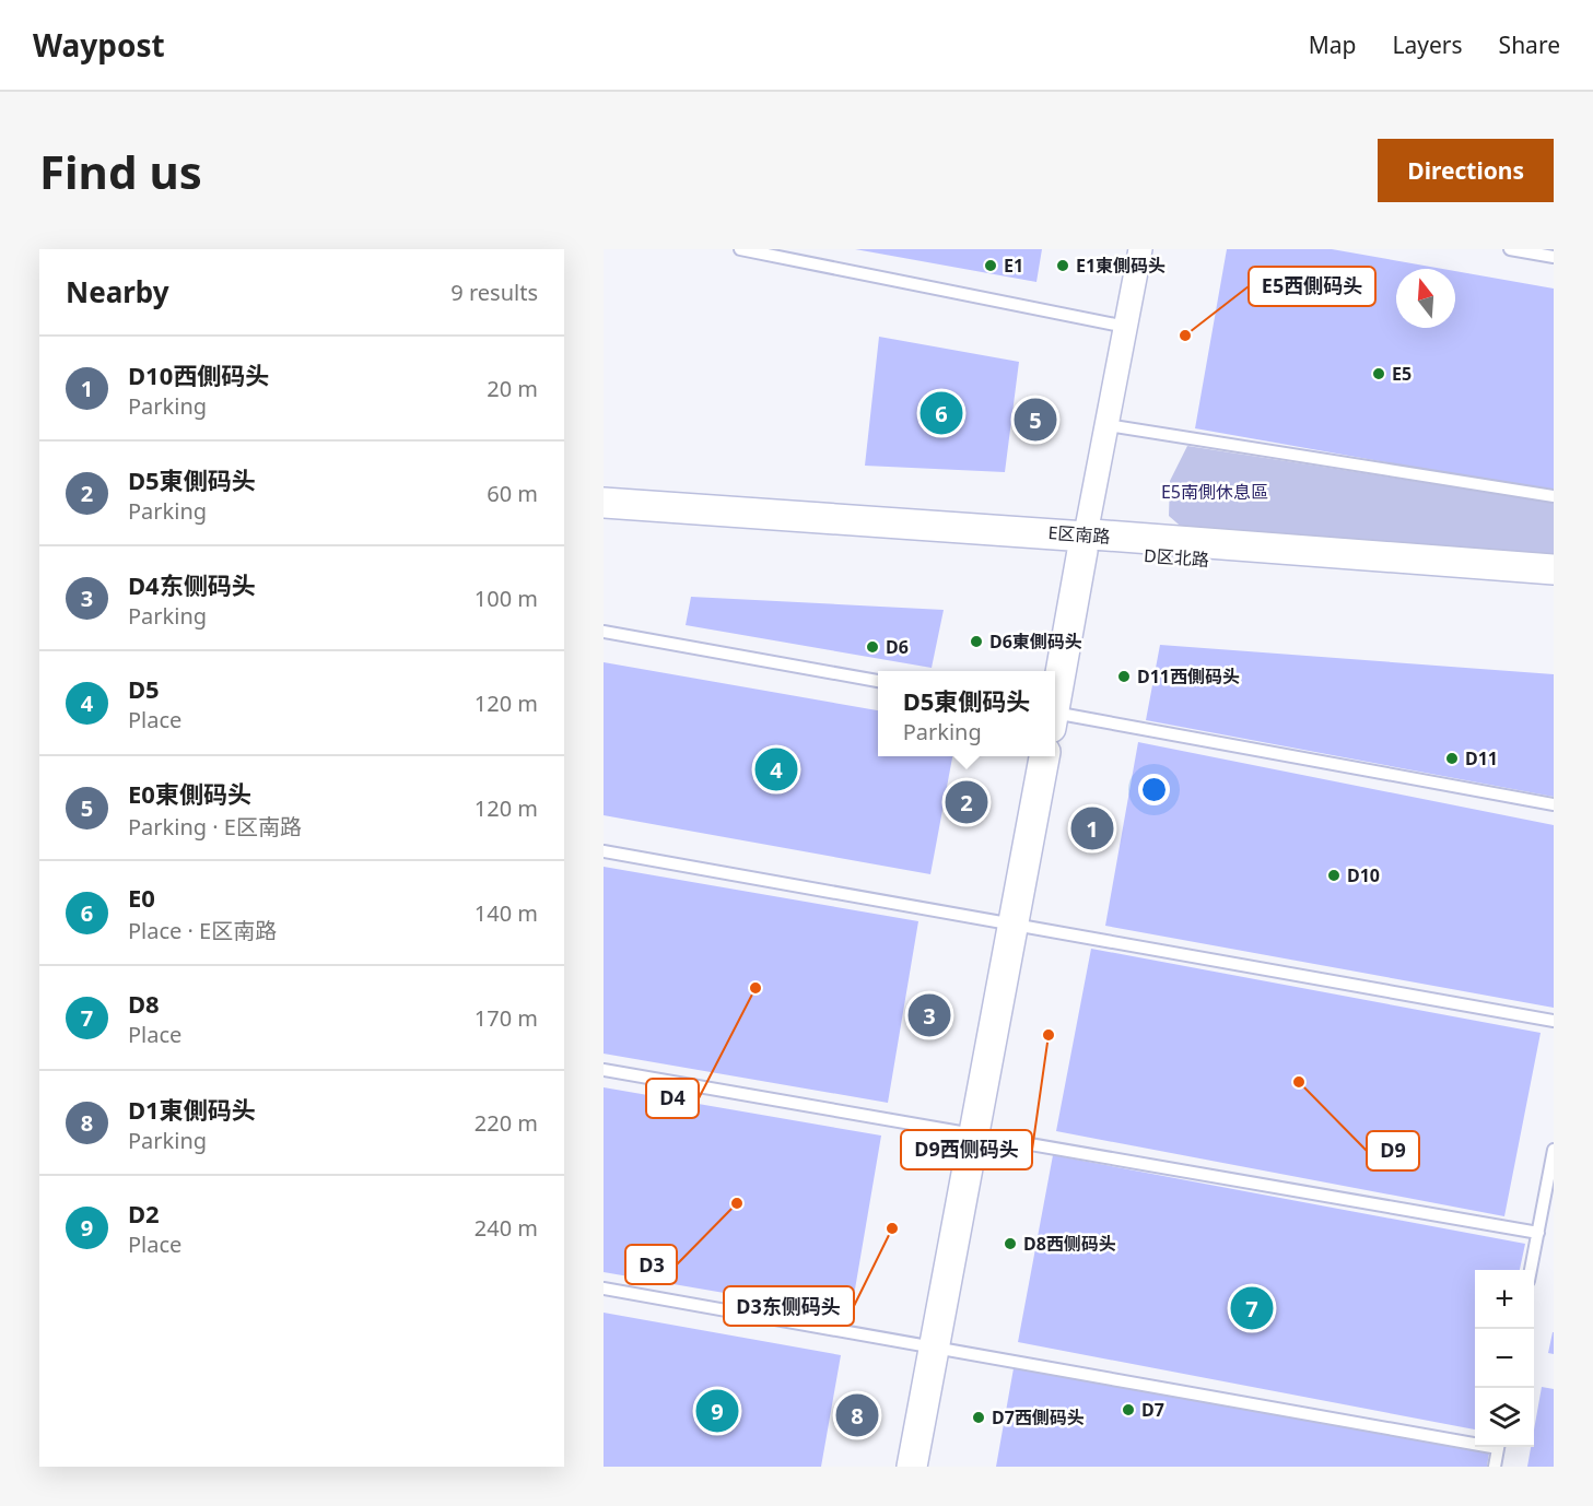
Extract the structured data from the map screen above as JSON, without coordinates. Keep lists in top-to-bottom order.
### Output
{
  "streets": {
    "street": ["E区南路", "D区北路"]
  },
  "crossings": [
    ["E区南路", "D区北路"]
  ],
  "parks": ["E5南側休息區"],
  "places": [
    "E1",
    "E1東側码头",
    "E5西側码头",
    "E5",
    "D6東側码头",
    "D6",
    "D11西側码头",
    "D11",
    "D10",
    "D4",
    "D9西侧码头",
    "D9",
    "D3",
    "D3东侧码头",
    "D8西侧码头",
    "D7",
    "D7西側码头"
  ],
  "north": "top",
  "page": {
    "header": "Waypost",
    "nav": ["Map", "Layers", "Share"],
    "buttons": "Directions",
    "title": "Find us",
    "heading": ["Nearby", "9 results"],
    "list": [
      {
        "mark": "1",
        "name": "D10西側码头",
        "note": "Parking",
        "value": "20 m"
      },
      {
        "mark": "2",
        "name": "D5東側码头",
        "note": "Parking",
        "value": "60 m"
      },
      {
        "mark": "3",
        "name": "D4东侧码头",
        "note": "Parking",
        "value": "100 m"
      },
      {
        "mark": "4",
        "name": "D5",
        "note": "Place",
        "value": "120 m"
      },
      {
        "mark": "5",
        "name": "E0東側码头",
        "note": "Parking · E区南路",
        "value": "120 m"
      },
      {
        "mark": "6",
        "name": "E0",
        "note": "Place · E区南路",
        "value": "140 m"
      },
      {
        "mark": "7",
        "name": "D8",
        "note": "Place",
        "value": "170 m"
      },
      {
        "mark": "8",
        "name": "D1東側码头",
        "note": "Parking",
        "value": "220 m"
      },
      {
        "mark": "9",
        "name": "D2",
        "note": "Place",
        "value": "240 m"
      }
    ],
    "pins": [
      "6",
      "5",
      "4",
      "2",
      "1",
      "3",
      "7",
      "9",
      "8"
    ],
    "popup": ["D5東側码头", "Parking"],
    "map_buttons": ["+", "−"]
  }
}
